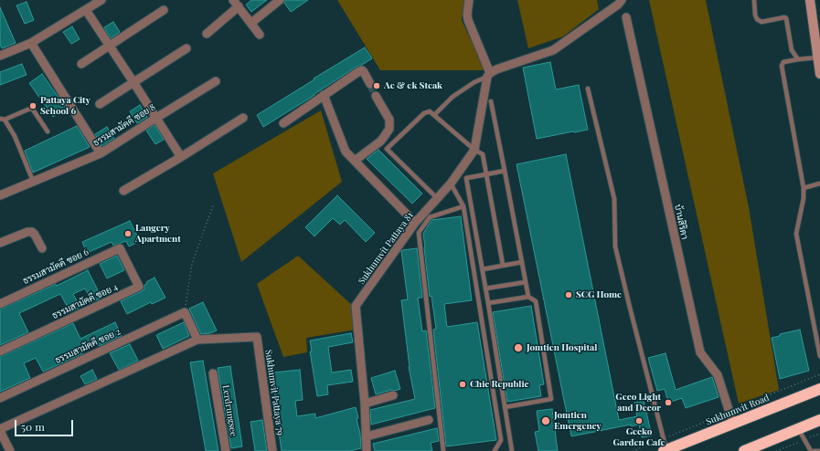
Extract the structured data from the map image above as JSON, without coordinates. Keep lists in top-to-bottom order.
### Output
{
  "streets": {
    "highway": ["Sukhumvit Road"],
    "street": [
      "ธรรมสามัคคี ซอย 8",
      "บ้านสิริคา",
      "Sukhumvit Pattaya 81",
      "ธรรมสามัคคี ซอย 6",
      "ธรรมสามัคคี ซอย 4",
      "ธรรมสามัคคี ซอย 2",
      "Sukhumvit Pattaya 79",
      "Lerdrungsee"
    ]
  },
  "crossings": [
    ["บ้านสิริคา", "Sukhumvit Road"],
    ["ธรรมสามัคคี ซอย 6", "ธรรมสามัคคี ซอย 4"]
  ],
  "places": [
    "Ae & ek Steak",
    "Pattaya City School 6",
    "Langery Apartment",
    "SCG Home",
    "Jomtien Hospital",
    "Chic Republic",
    "Geco Light and Decor",
    "Jomtien Emergency",
    "Gecko Garden Cafe"
  ],
  "scale_bar": "50 m"
}
